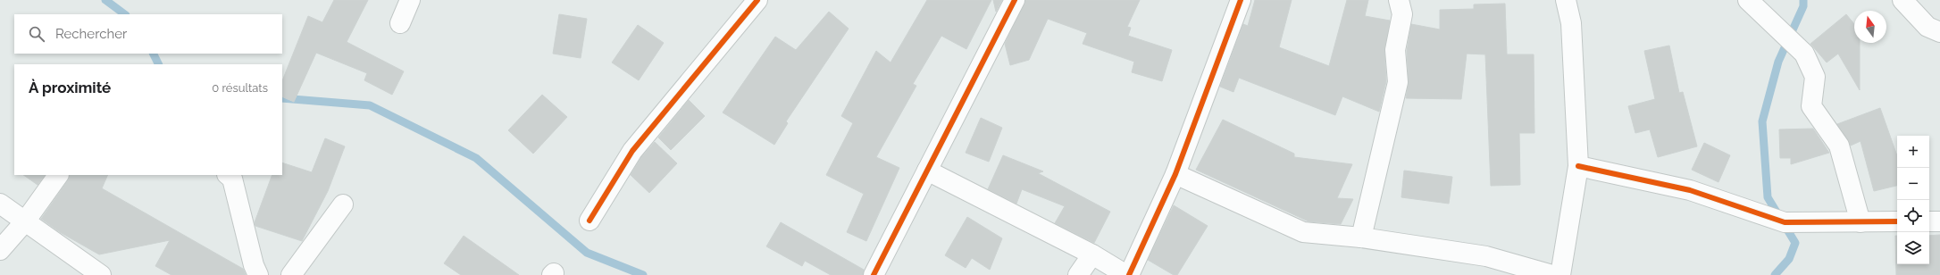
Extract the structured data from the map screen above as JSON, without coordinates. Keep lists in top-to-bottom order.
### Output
{
  "north": "top",
  "page": {
    "search": "Rechercher",
    "heading": ["À proximité", "0 résultats"],
    "map_buttons": ["+", "−"]
  }
}
